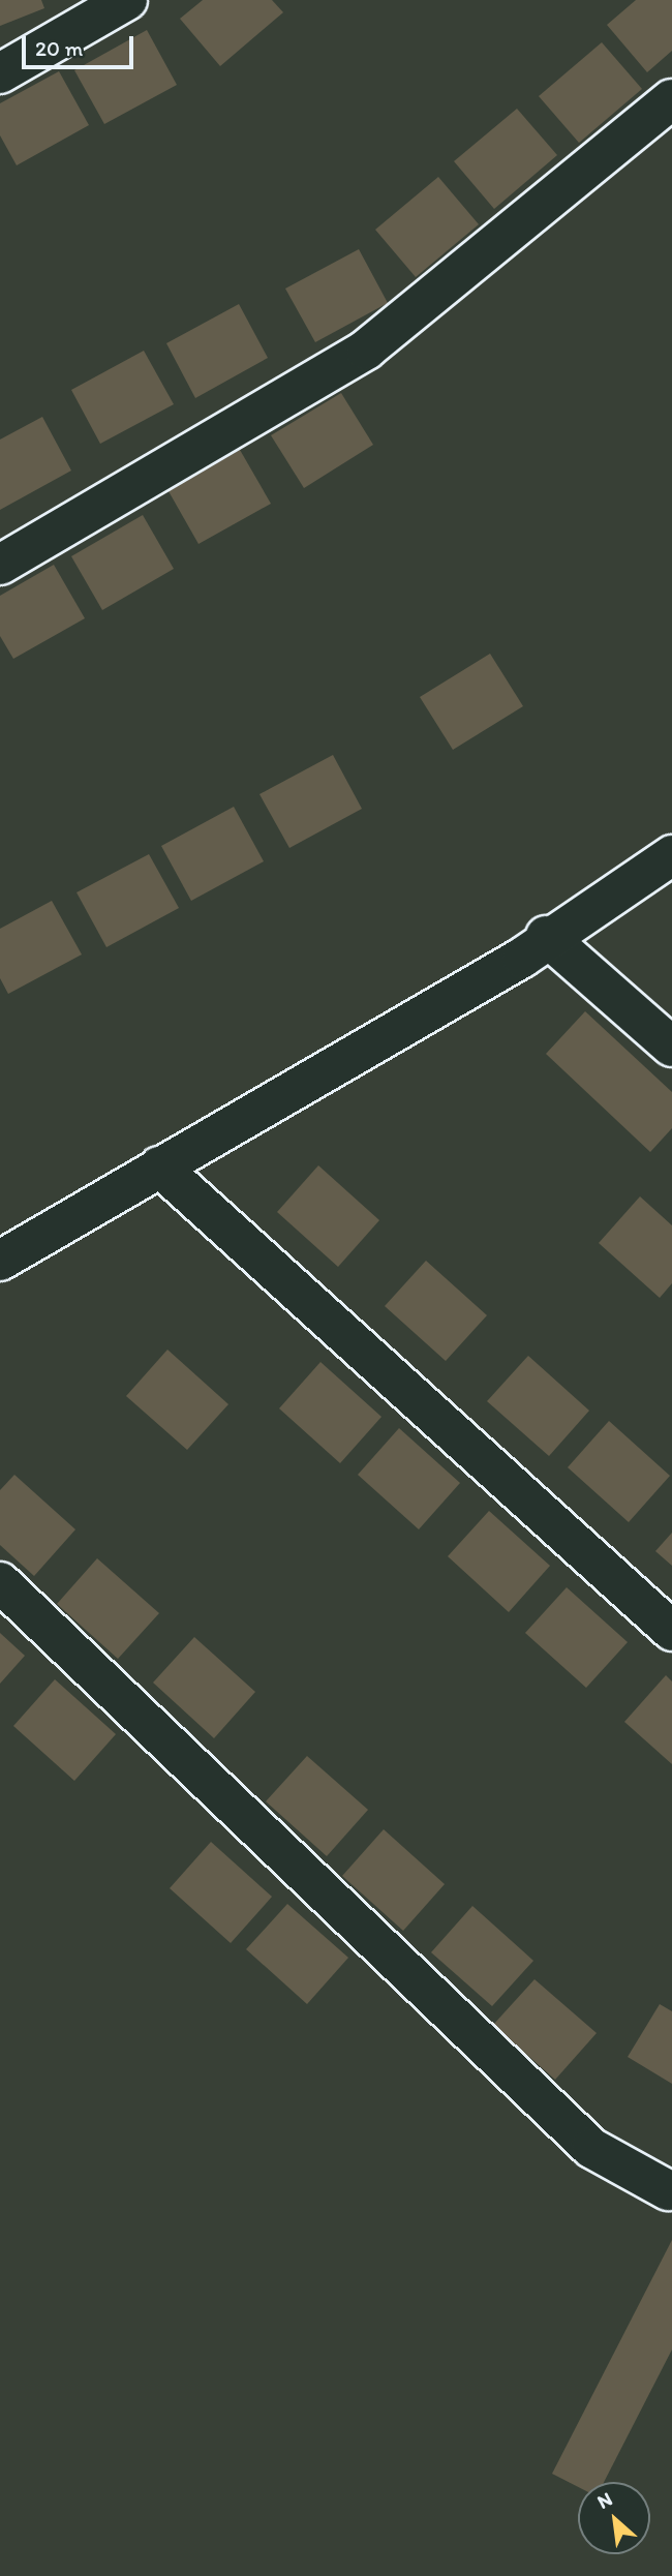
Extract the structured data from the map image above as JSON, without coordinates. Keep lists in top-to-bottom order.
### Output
{
  "scale_bar": "20 m",
  "north": "top left"
}
